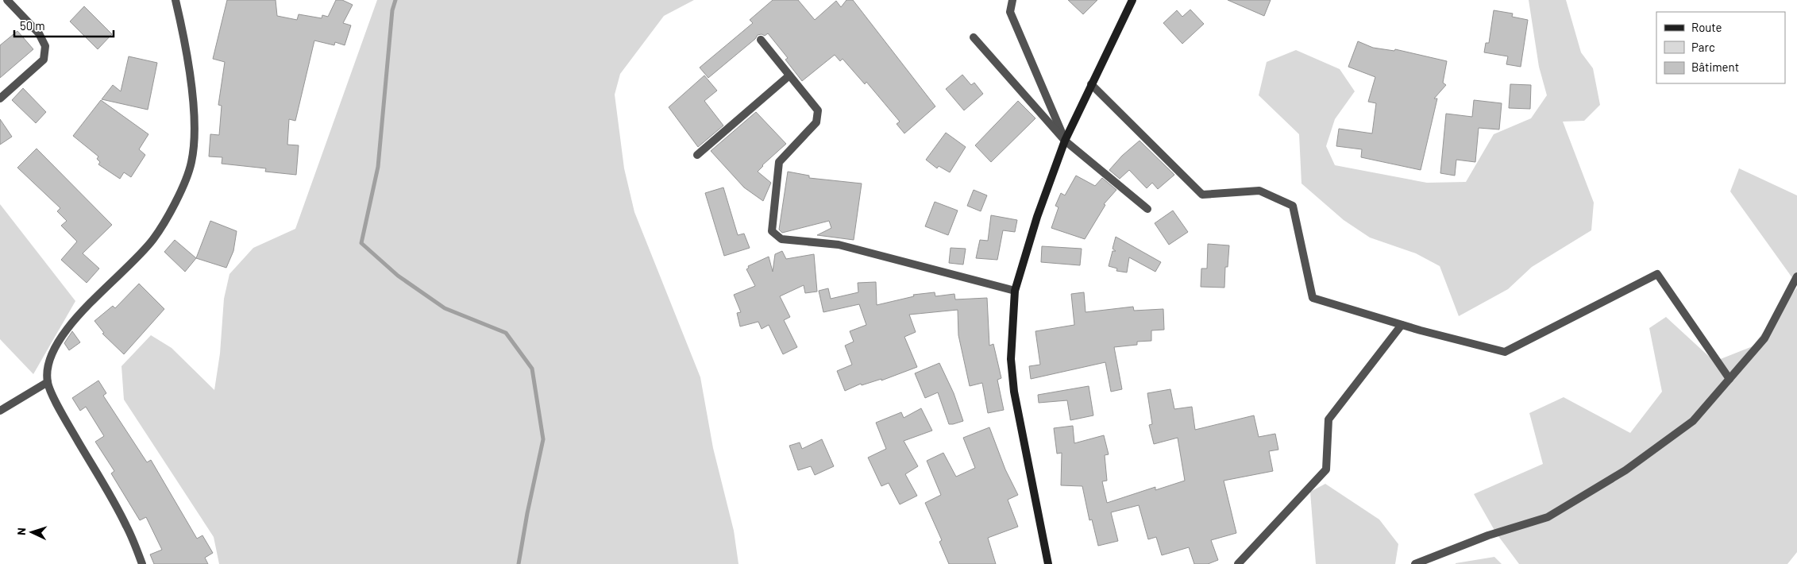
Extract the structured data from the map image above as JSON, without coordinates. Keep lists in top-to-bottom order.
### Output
{
  "legend": ["Route", "Parc", "Bâtiment"],
  "scale_bar": "50 m",
  "north": "left"
}
